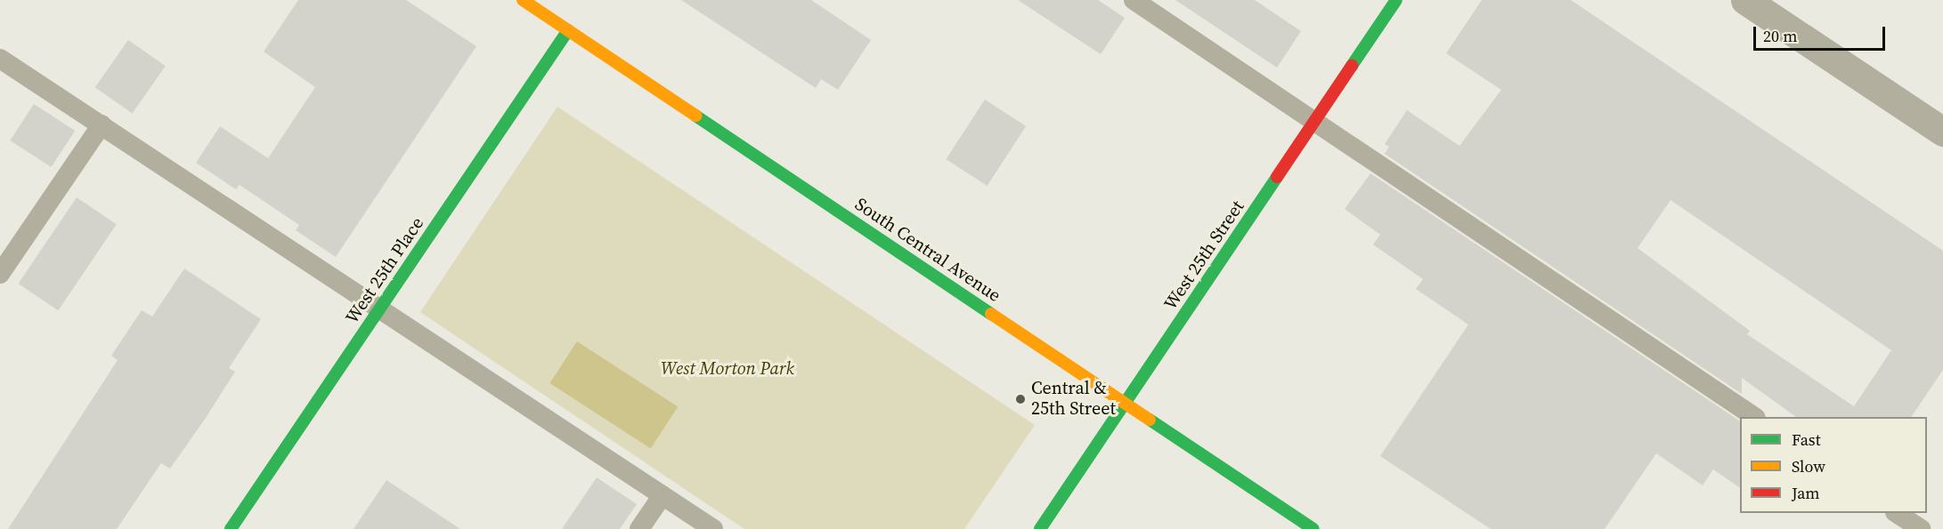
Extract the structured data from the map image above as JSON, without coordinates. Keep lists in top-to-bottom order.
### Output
{
  "streets": {
    "street": ["South Central Avenue", "West 25th Street", "West 25th Place"]
  },
  "crossings": [
    ["South Central Avenue", "West 25th Street"],
    ["South Central Avenue", "West 25th Place"]
  ],
  "parks": ["West Morton Park"],
  "places": ["Central & 25th Street"],
  "legend": ["Fast", "Slow", "Jam"],
  "scale_bar": "20 m"
}
